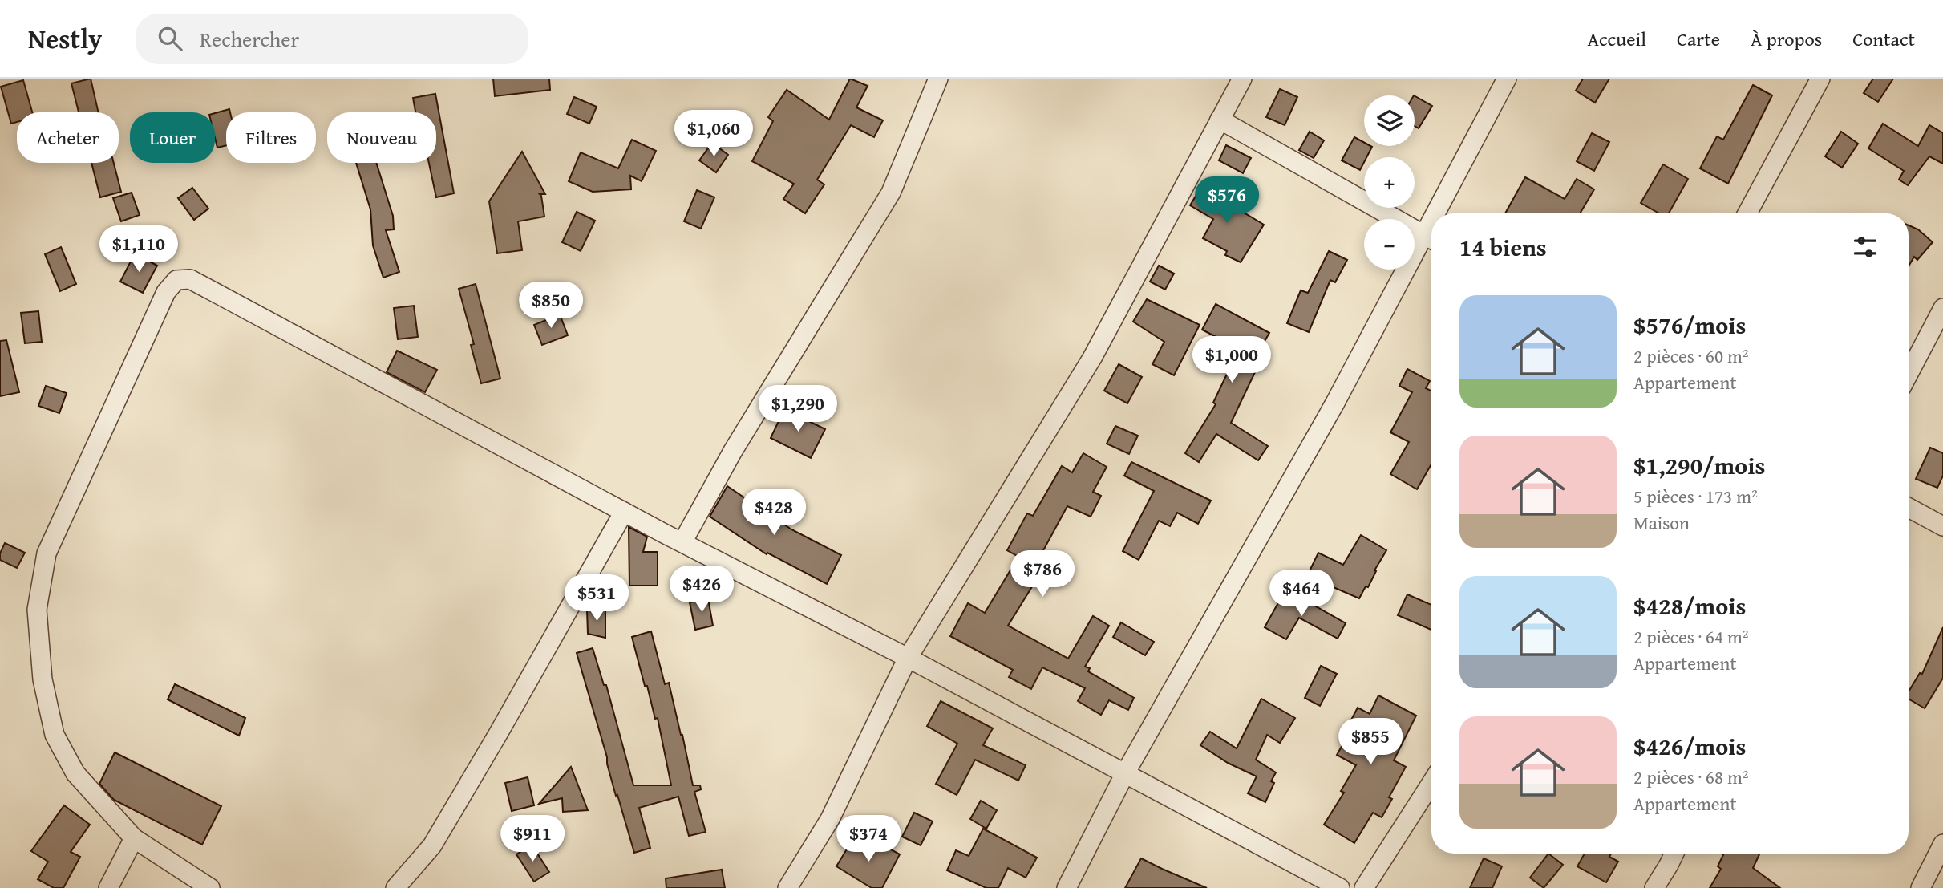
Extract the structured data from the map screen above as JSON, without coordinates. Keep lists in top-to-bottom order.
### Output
{
  "page": {
    "header": "Nestly",
    "search": "Rechercher",
    "nav": [
      "Accueil",
      "Carte",
      "À propos",
      "Contact"
    ],
    "map_buttons": ["+", "−"],
    "price": [
      "$1,060",
      "$576",
      "$1,110",
      "$850",
      "$1,000",
      "$1,290",
      "$428",
      "$786",
      "$426",
      "$464",
      "$531",
      "$855",
      "$911",
      "$374"
    ],
    "chip": [
      "Acheter",
      "Louer",
      "Filtres",
      "Nouveau"
    ],
    "heading": "14 biens",
    "list": [
      {
        "name": "$576/mois",
        "note": "2 pièces · 60 m² · Appartement"
      },
      {
        "name": "$1,290/mois",
        "note": "5 pièces · 173 m² · Maison"
      },
      {
        "name": "$428/mois",
        "note": "2 pièces · 64 m² · Appartement"
      },
      {
        "name": "$426/mois",
        "note": "2 pièces · 68 m² · Appartement"
      }
    ]
  }
}
